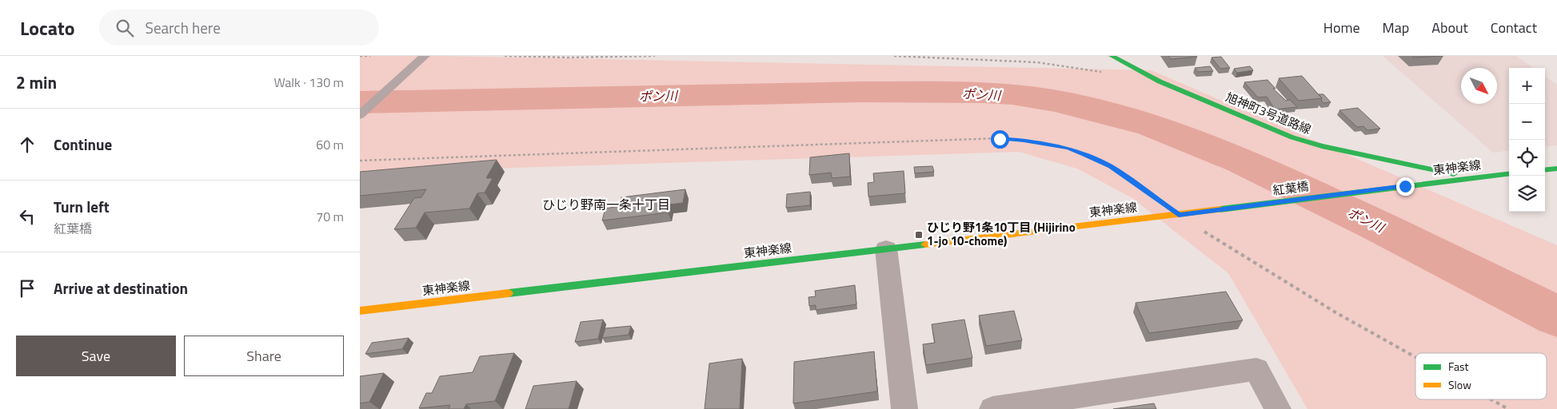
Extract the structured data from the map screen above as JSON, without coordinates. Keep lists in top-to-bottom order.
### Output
{
  "streets": {
    "main road": ["旭神町3号道路線", "東神楽線", "紅葉橋"]
  },
  "crossings": [
    ["旭神町3号道路線", "東神楽線"],
    ["東神楽線", "紅葉橋"]
  ],
  "districts": ["ひじり野南一条十丁目"],
  "water": ["ポン川"],
  "places": {
    "transit": ["ひじり野1条10丁目 (Hijirino 1-jo 10-chome)"]
  },
  "legend": ["Fast", "Slow"],
  "north": "bottom right",
  "page": {
    "header": "Locato",
    "search": "Search here",
    "nav": [
      "Home",
      "Map",
      "About",
      "Contact"
    ],
    "heading": ["2 min", "Walk · 130 m"],
    "map_buttons": ["+", "−"],
    "list": [
      ["Continue", "60 m"],
      ["Turn left", "紅葉橋", "70 m"],
      "Arrive at destination"
    ],
    "buttons": ["Save", "Share"]
  }
}
